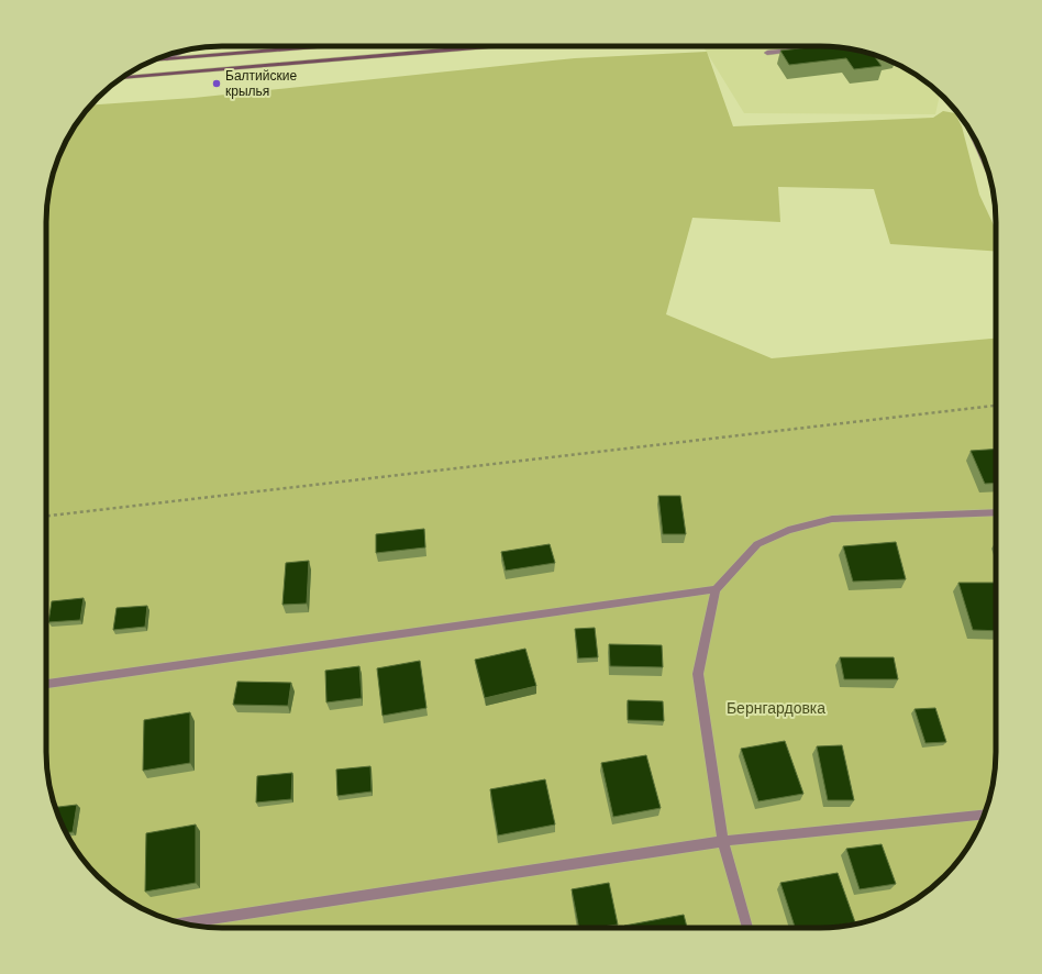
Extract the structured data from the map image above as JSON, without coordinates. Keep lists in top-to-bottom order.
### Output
{
  "parks": ["Бернгардовка"],
  "places": ["Балтийские крылья"]
}
